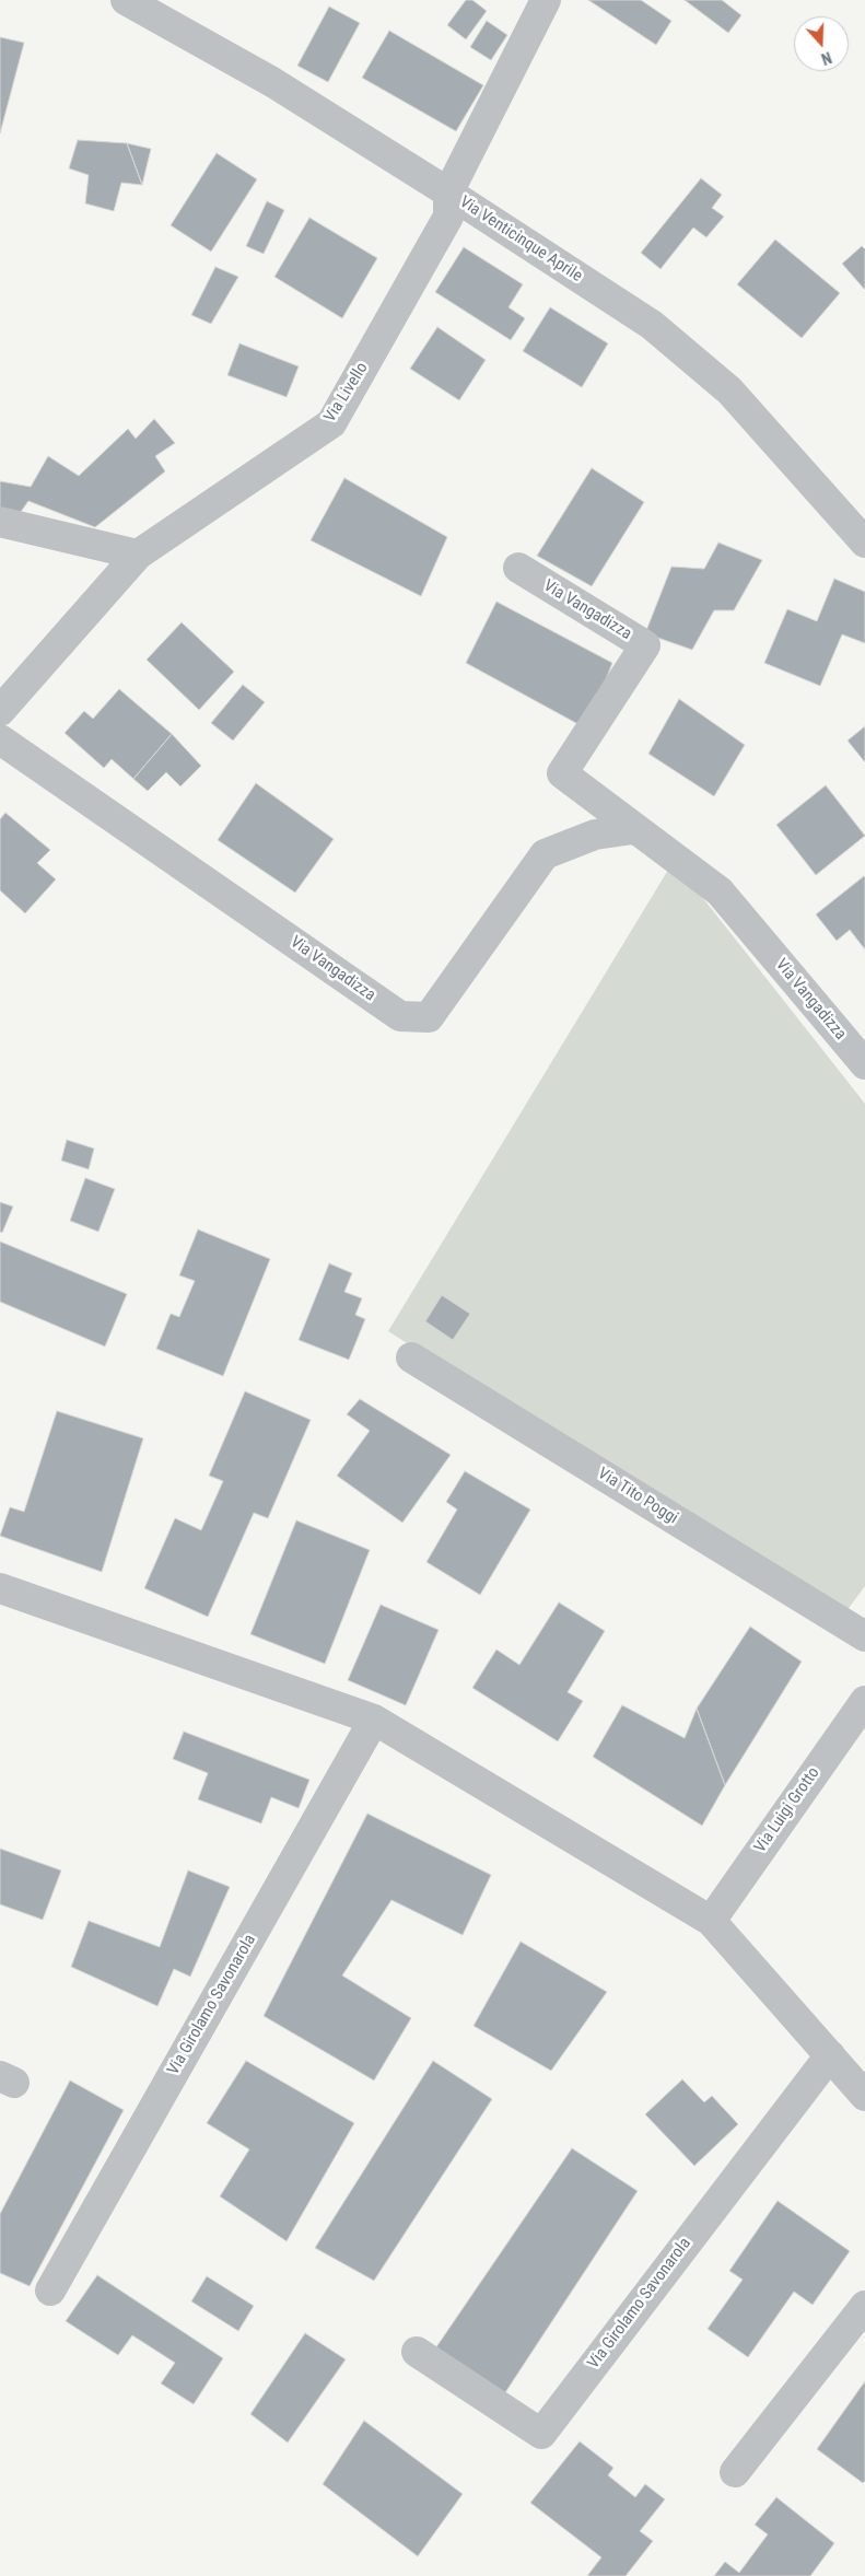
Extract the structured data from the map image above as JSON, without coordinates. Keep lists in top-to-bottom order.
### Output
{
  "streets": {
    "street": [
      "Via Venticinque Aprile",
      "Via Livello",
      "Via Vangadizza",
      "Via Tito Poggi",
      "Via Luigi Grotto",
      "Via Girolamo Savonarola"
    ]
  },
  "crossings": [
    ["Via Venticinque Aprile", "Via Livello"]
  ],
  "north": "bottom"
}
